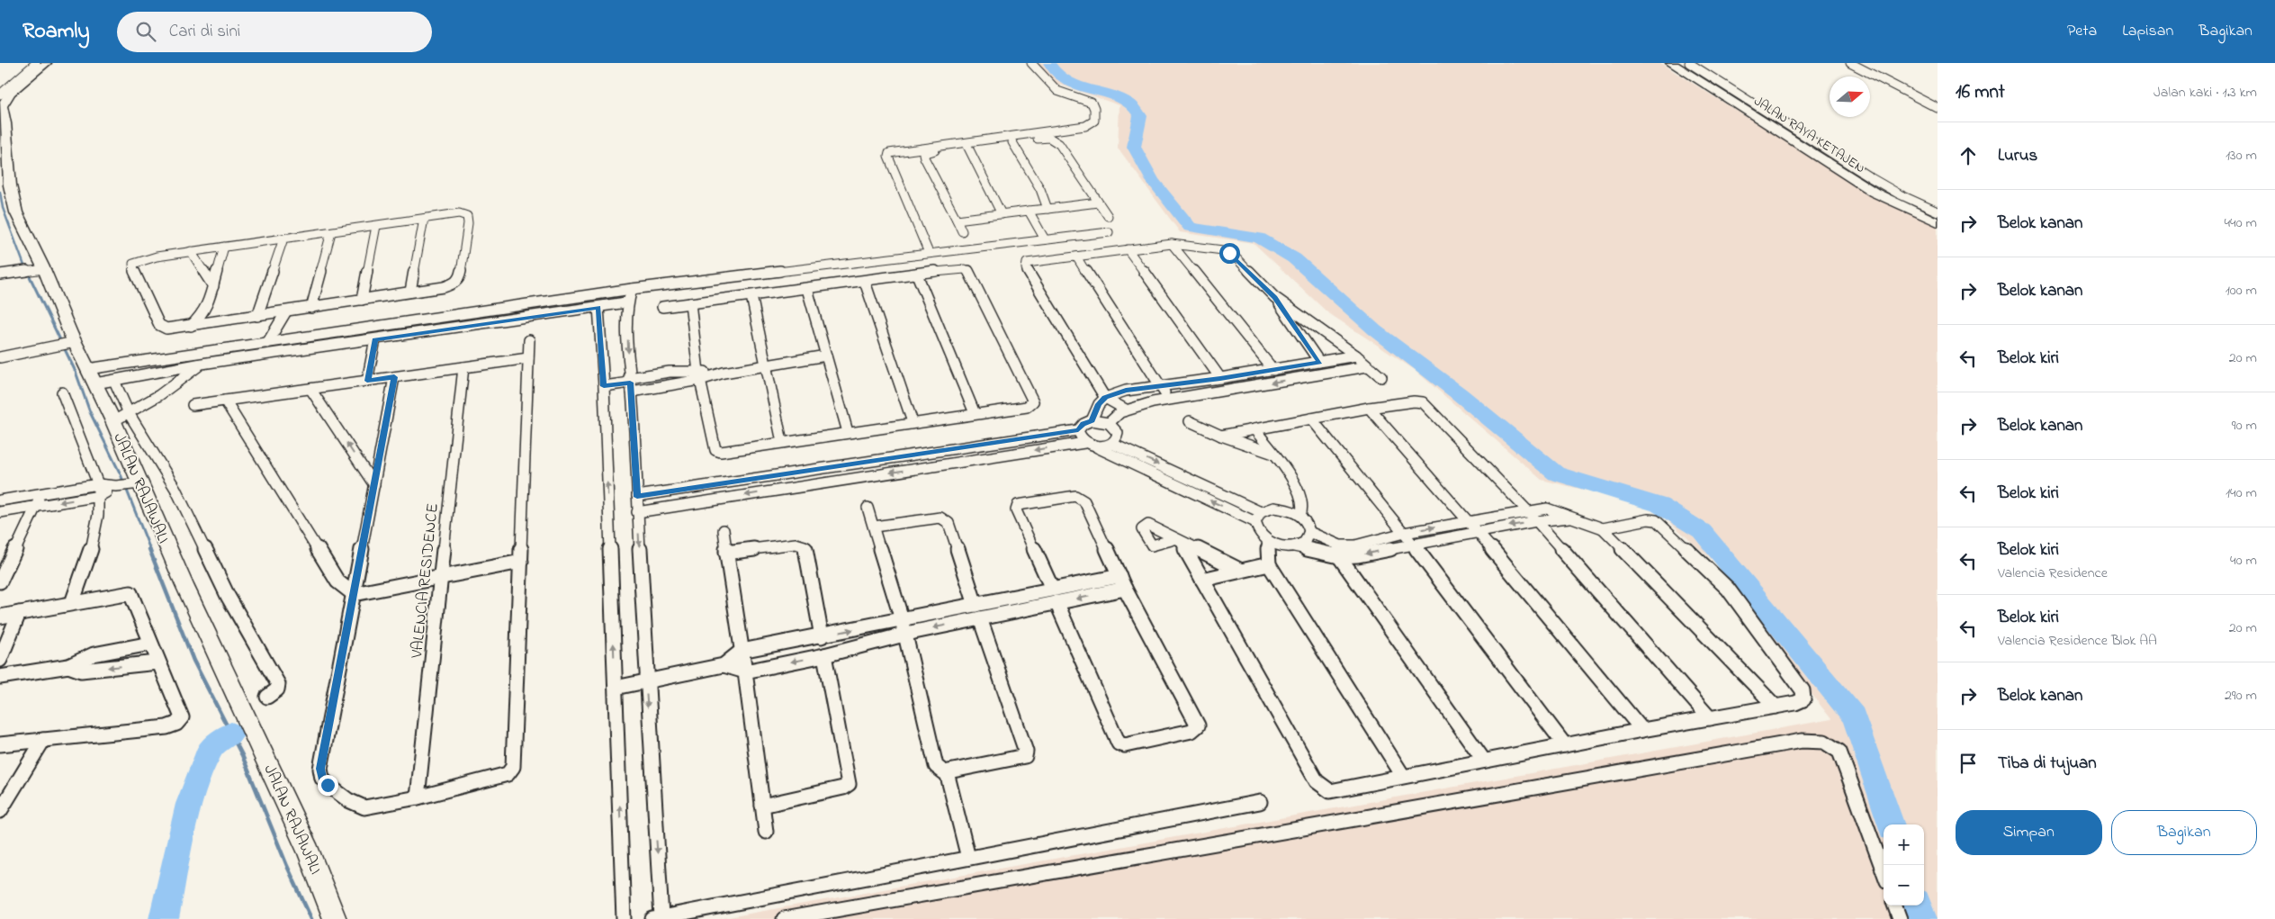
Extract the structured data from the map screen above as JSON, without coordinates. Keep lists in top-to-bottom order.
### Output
{
  "streets": {
    "street": ["JALAN RAYA KETAJEN", "JALAN RAJAWALI", "VALENCIA RESIDENCE"]
  },
  "north": "right",
  "page": {
    "header": "Roamly",
    "search": "Cari di sini",
    "nav": ["Peta", "Lapisan", "Bagikan"],
    "heading": ["16 mnt", "Jalan kaki · 1.3 km"],
    "list": [
      ["Lurus", "130 m"],
      ["Belok kanan", "440 m"],
      ["Belok kanan", "100 m"],
      ["Belok kiri", "20 m"],
      ["Belok kanan", "90 m"],
      ["Belok kiri", "140 m"],
      ["Belok kiri", "Valencia Residence", "40 m"],
      ["Belok kiri", "Valencia Residence Blok AA", "20 m"],
      ["Belok kanan", "290 m"],
      "Tiba di tujuan"
    ],
    "buttons": ["Simpan", "Bagikan"],
    "map_buttons": ["+", "−"]
  }
}
